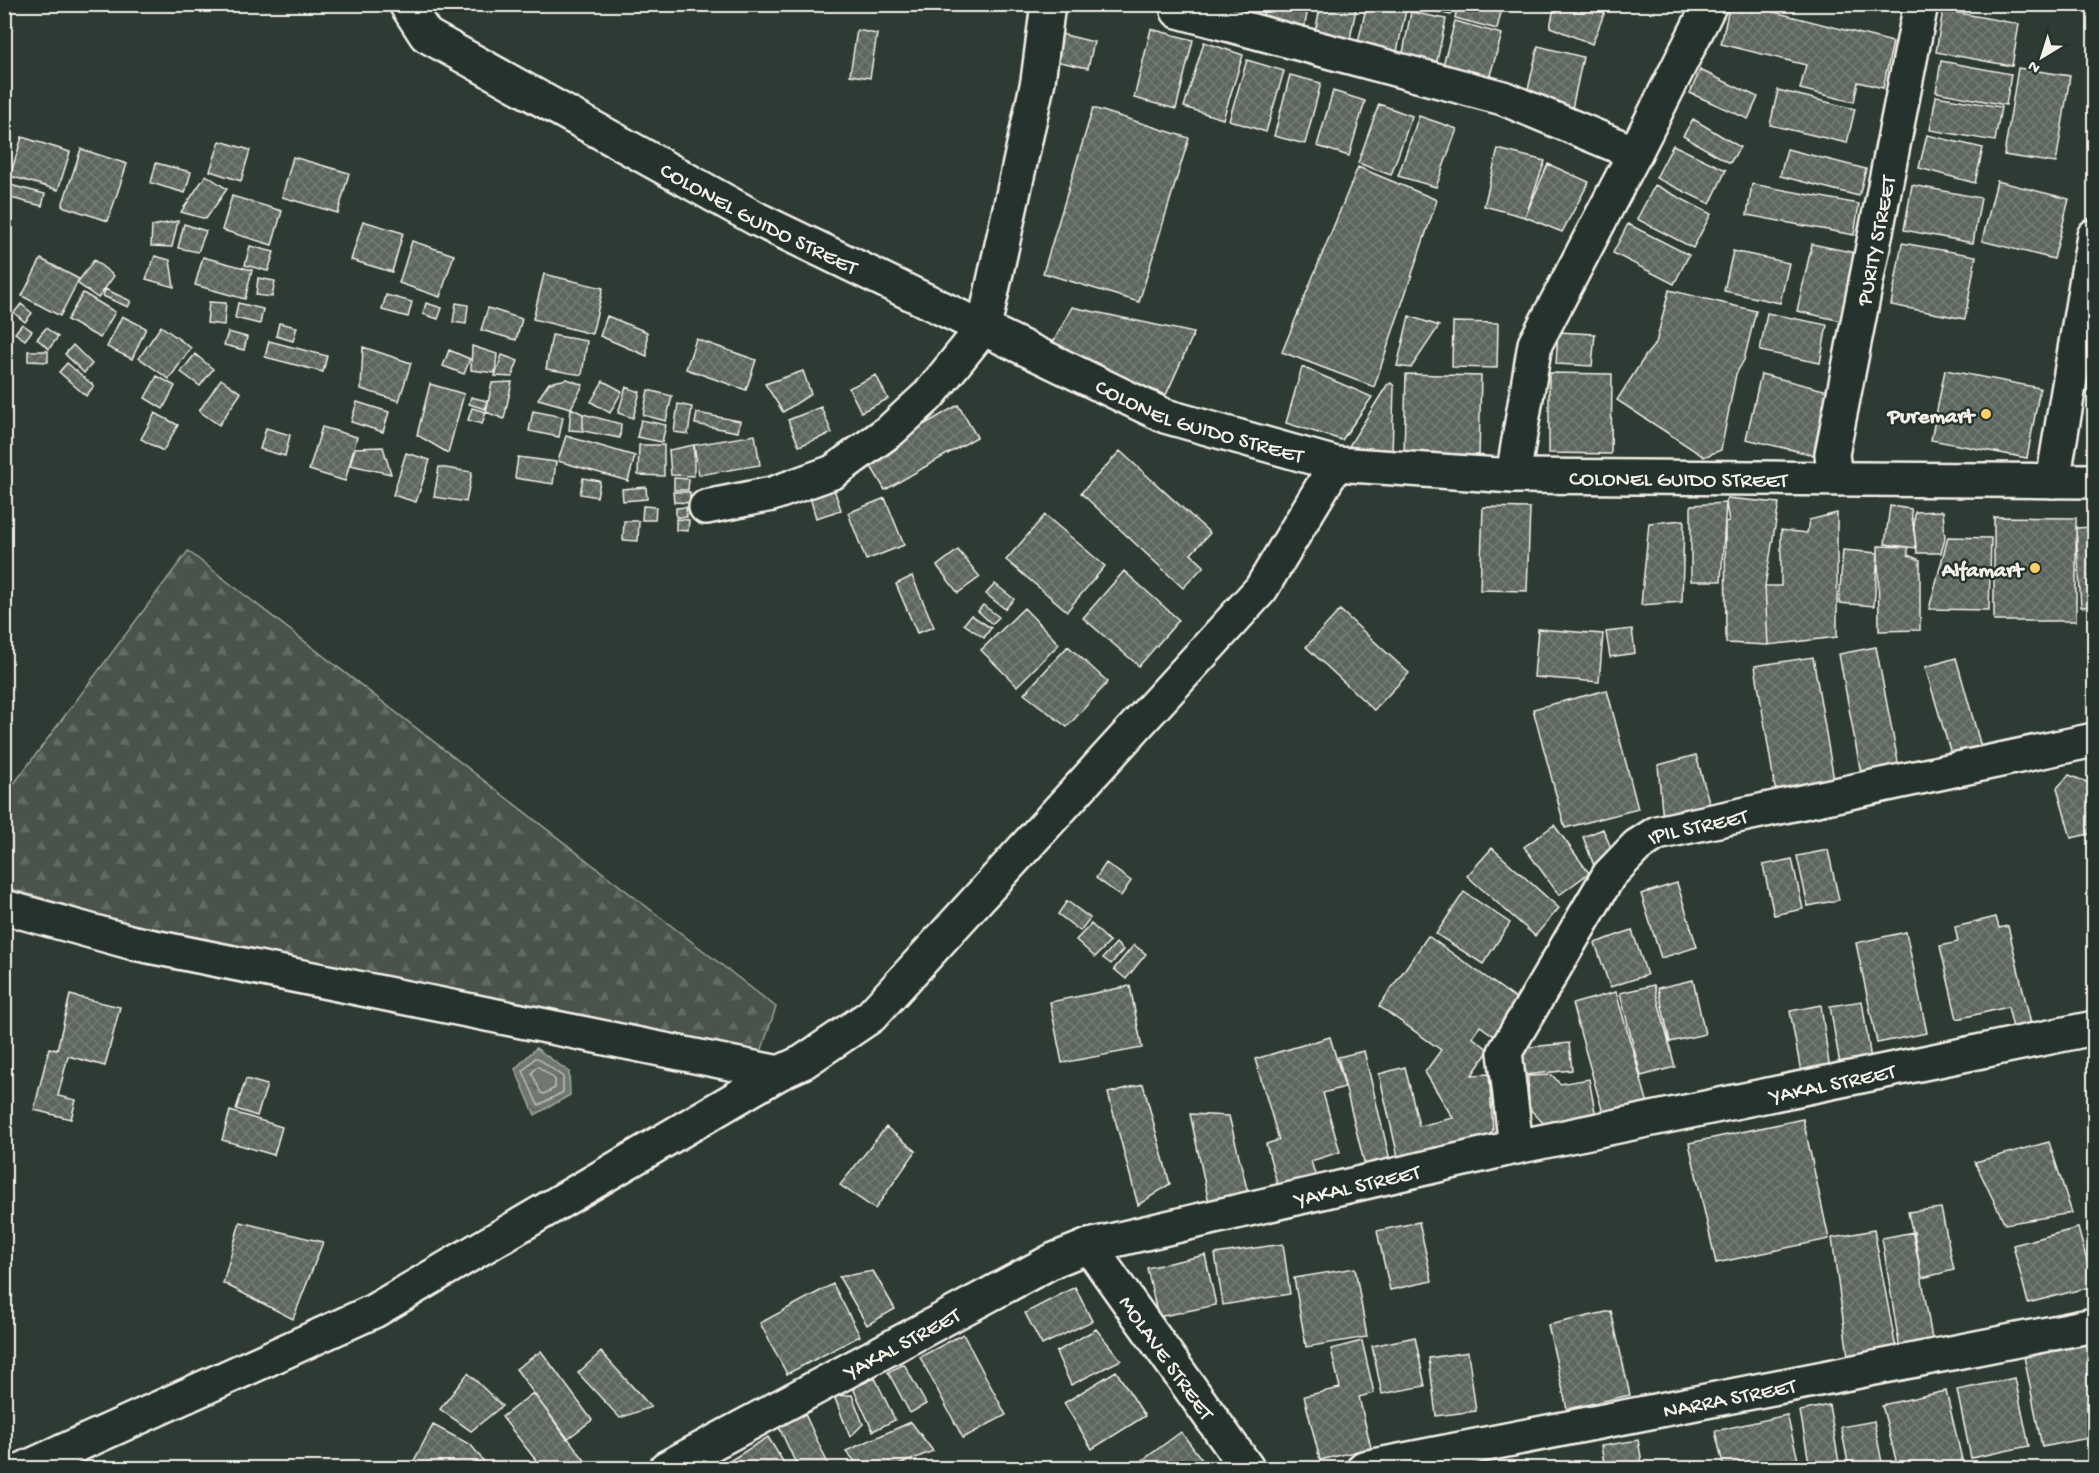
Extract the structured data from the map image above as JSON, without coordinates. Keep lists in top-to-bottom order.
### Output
{
  "streets": {
    "street": [
      "COLONEL GUIDO STREET",
      "PURITY STREET",
      "IPIL STREET",
      "YAKAL STREET",
      "MOLAVE STREET",
      "NARRA STREET"
    ]
  },
  "crossings": [
    ["COLONEL GUIDO STREET", "PURITY STREET"],
    ["IPIL STREET", "YAKAL STREET"],
    ["YAKAL STREET", "MOLAVE STREET"]
  ],
  "places": ["Puremart", "Alfamart"],
  "north": "bottom left"
}
